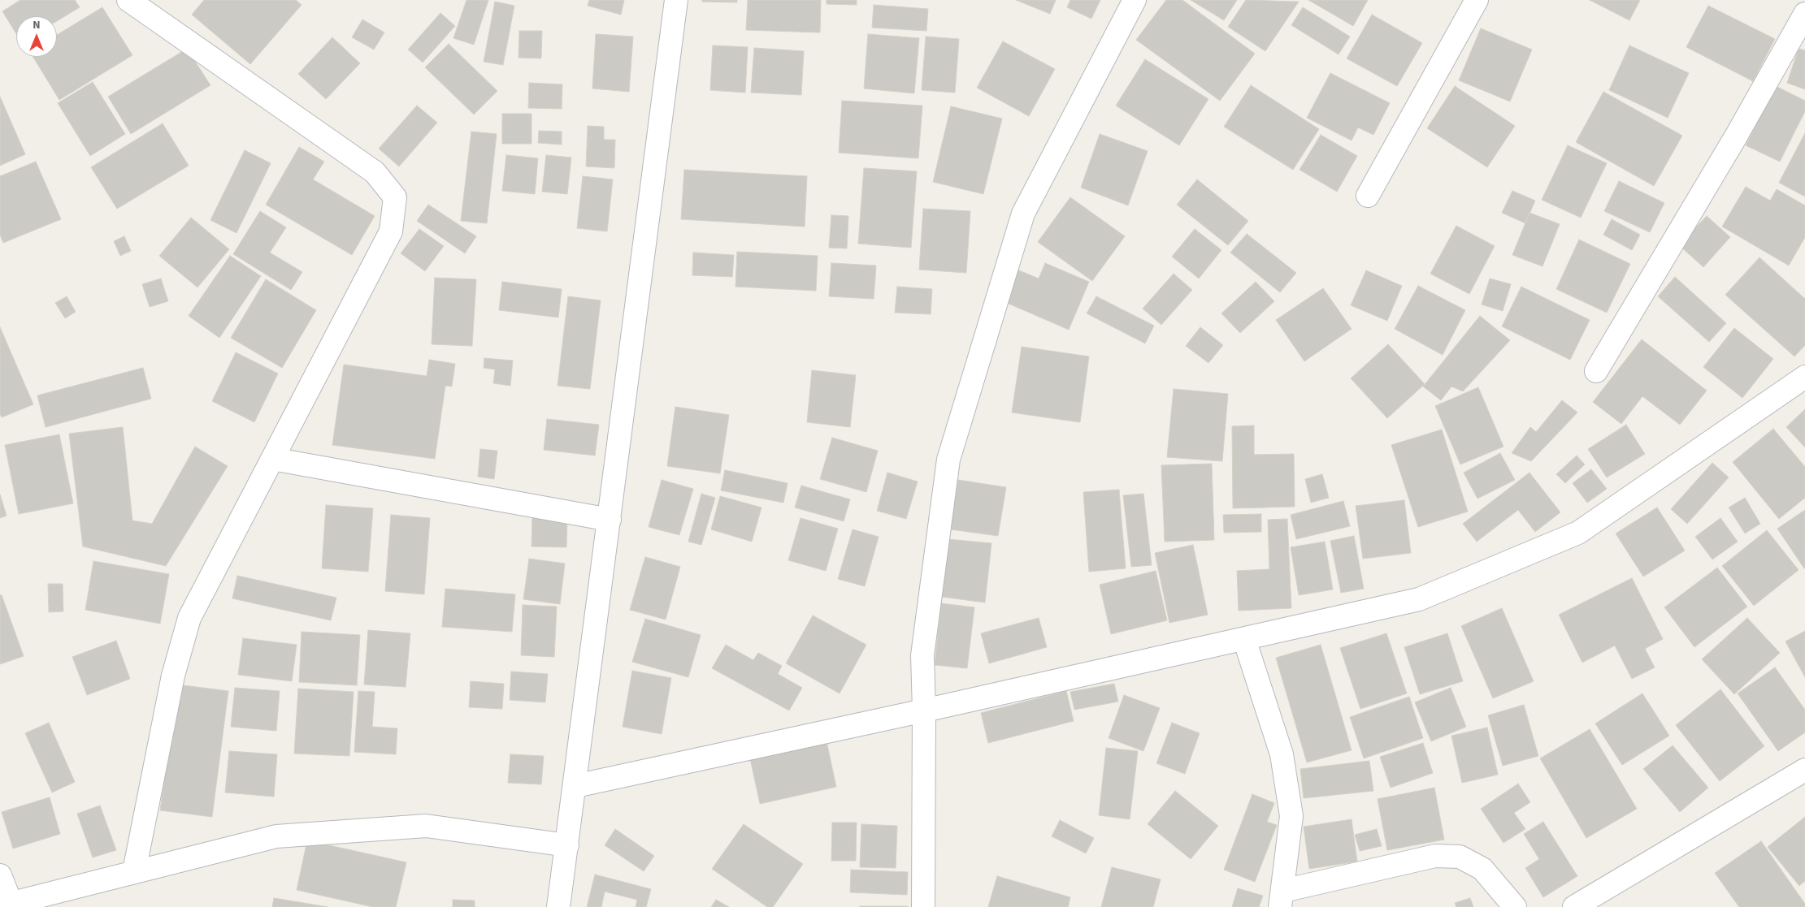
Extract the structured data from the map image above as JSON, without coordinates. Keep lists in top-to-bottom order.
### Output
{
  "north": "top"
}
